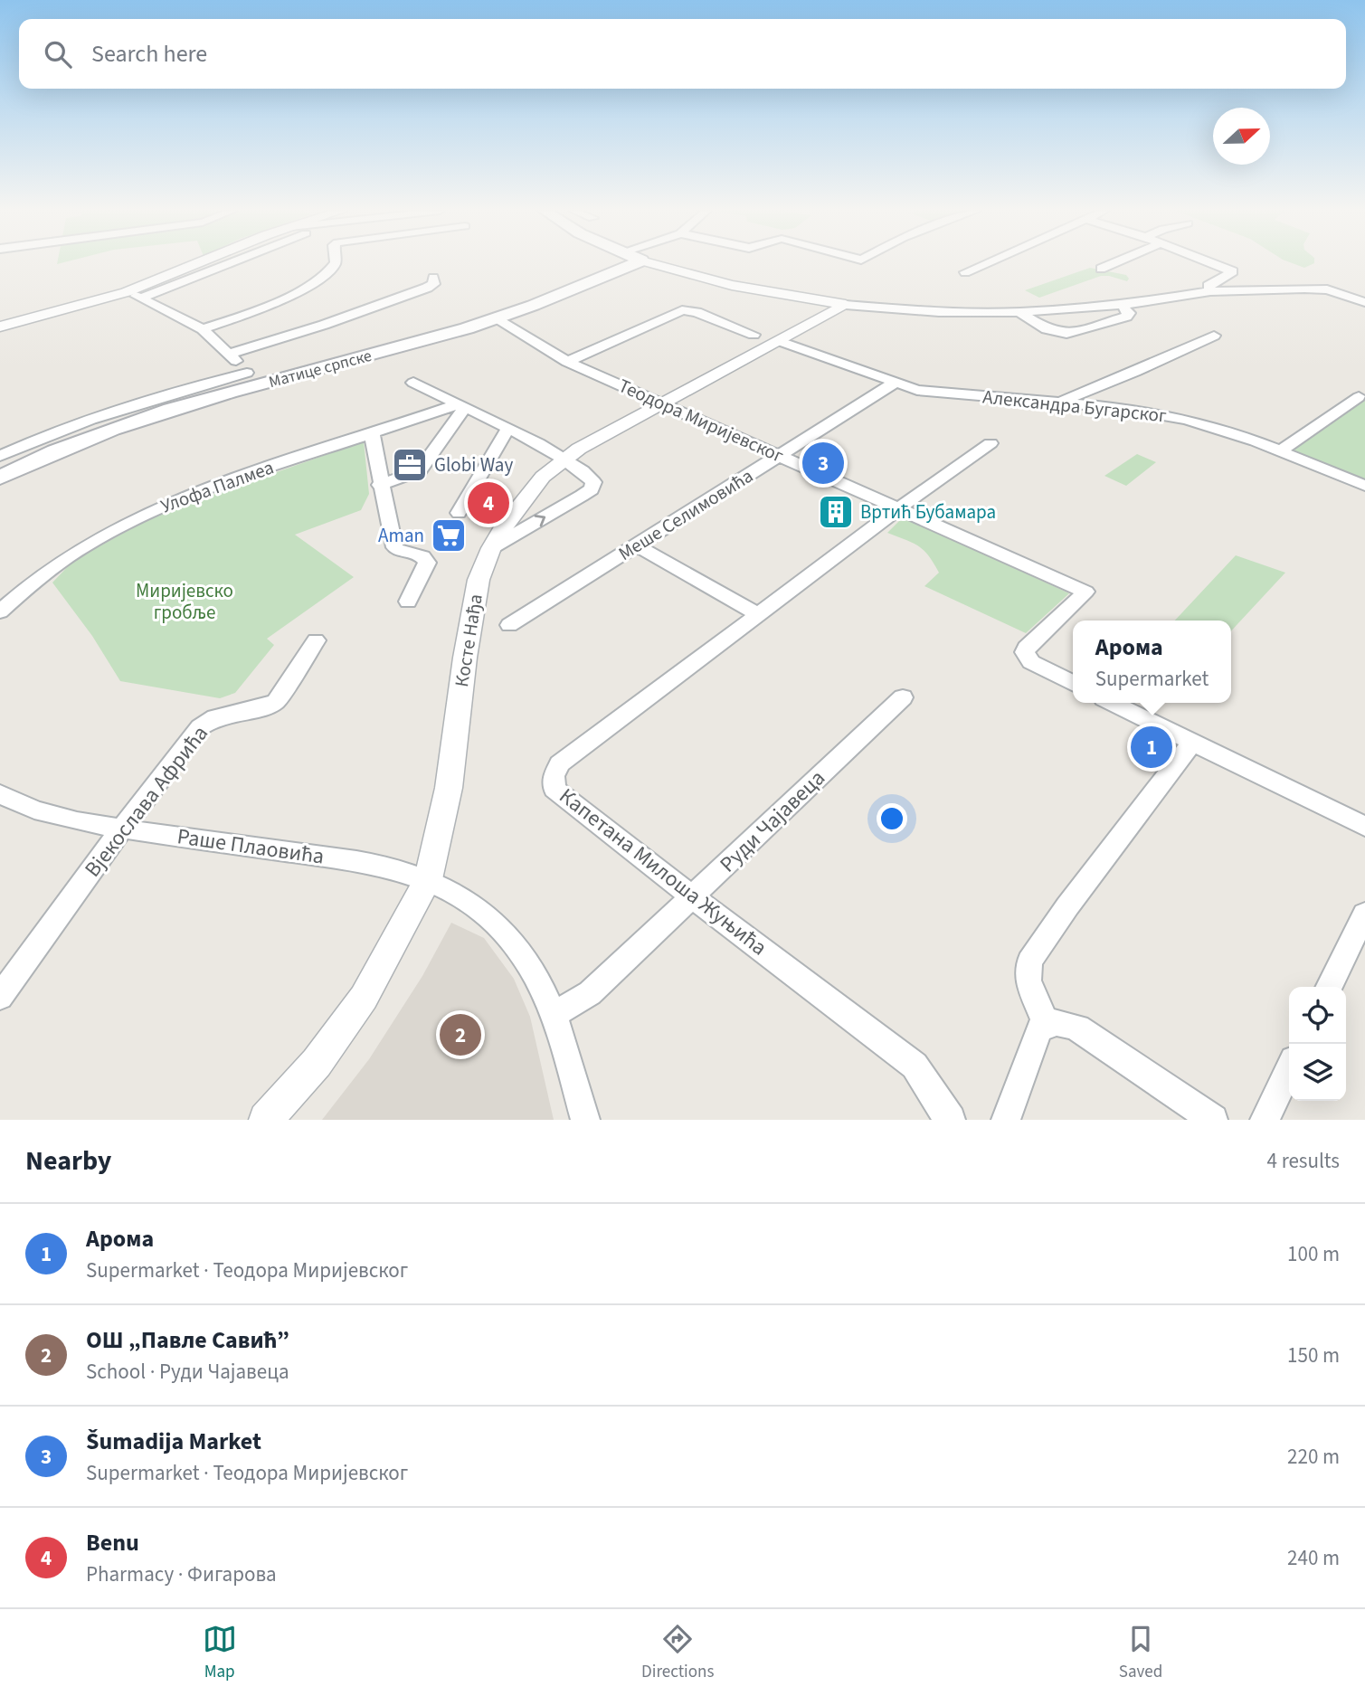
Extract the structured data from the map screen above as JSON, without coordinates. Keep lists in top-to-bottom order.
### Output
{
  "streets": {
    "main road": ["Матице српске"],
    "street": [
      "Александра Бугарског",
      "Теодора Миријевског",
      "Улофа Палмеа",
      "Меше Селимовића",
      "Косте Нађа",
      "Вјекослава Афрића",
      "Руди Чајавеца",
      "Раше Плаовића",
      "Капетана Милоша Жуњића"
    ]
  },
  "crossings": [
    ["Матице српске", "Теодора Миријевског"],
    ["Александра Бугарског", "Меше Селимовића"],
    ["Александра Бугарског", "Косте Нађа"],
    ["Теодора Миријевског", "Меше Селимовића"],
    ["Теодора Миријевског", "Косте Нађа"],
    ["Теодора Миријевског", "Капетана Милоша Жуњића"],
    ["Косте Нађа", "Раше Плаовића"],
    ["Вјекослава Афрића", "Раше Плаовића"],
    ["Руди Чајавеца", "Капетана Милоша Жуњића"]
  ],
  "parks": ["Миријевско гробље"],
  "places": {
    "office": ["Globi Way"],
    "building": ["Вртић Бубамара"],
    "supermarket": ["Aman"]
  },
  "north": "right",
  "page": {
    "search": "Search here",
    "pins": [
      "3",
      "4",
      "1",
      "2"
    ],
    "popup": ["Арома", "Supermarket"],
    "heading": ["Nearby", "4 results"],
    "list": [
      {
        "mark": "1",
        "name": "Арома",
        "note": "Supermarket · Теодора Миријевског",
        "value": "100 m"
      },
      {
        "mark": "2",
        "name": "ОШ „Павле Савић”",
        "note": "School · Руди Чајавеца",
        "value": "150 m"
      },
      {
        "mark": "3",
        "name": "Šumadija Market",
        "note": "Supermarket · Теодора Миријевског",
        "value": "220 m"
      },
      {
        "mark": "4",
        "name": "Benu",
        "note": "Pharmacy · Фигарова",
        "value": "240 m"
      }
    ],
    "nav": ["Map", "Directions", "Saved"]
  }
}
